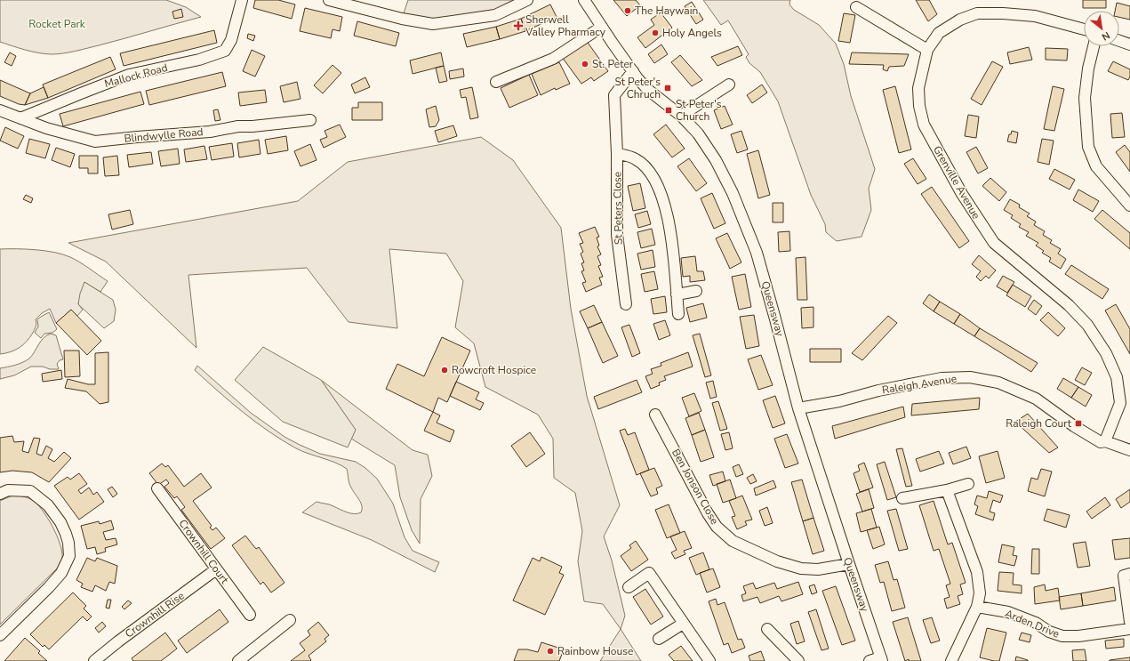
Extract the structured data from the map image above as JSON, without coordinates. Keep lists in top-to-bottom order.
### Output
{
  "streets": {
    "street": [
      "Mallock Road",
      "Blindwylle Road",
      "Grenville Avenue",
      "St Peters Close",
      "Queensway",
      "Raleigh Avenue",
      "Ben Jonson Close",
      "Crownhill Court",
      "Crownhill Rise",
      "Arden Drive"
    ]
  },
  "crossings": [
    ["Mallock Road", "Blindwylle Road"],
    ["Grenville Avenue", "Raleigh Avenue"],
    ["St Peters Close", "Queensway"],
    ["Queensway", "Raleigh Avenue"],
    ["Queensway", "Ben Jonson Close"],
    ["Crownhill Court", "Crownhill Rise"]
  ],
  "parks": ["Rocket Park"],
  "places": {
    "other": [
      "The Haywain",
      "Holy Angels",
      "St. Peter",
      "Rowcroft Hospice",
      "Rainbow House"
    ],
    "health": ["Sherwell Valley Pharmacy"],
    "transit": ["St Peter's Chruch", "St Peter's Church", "Raleigh Court"]
  },
  "north": "bottom right"
}
